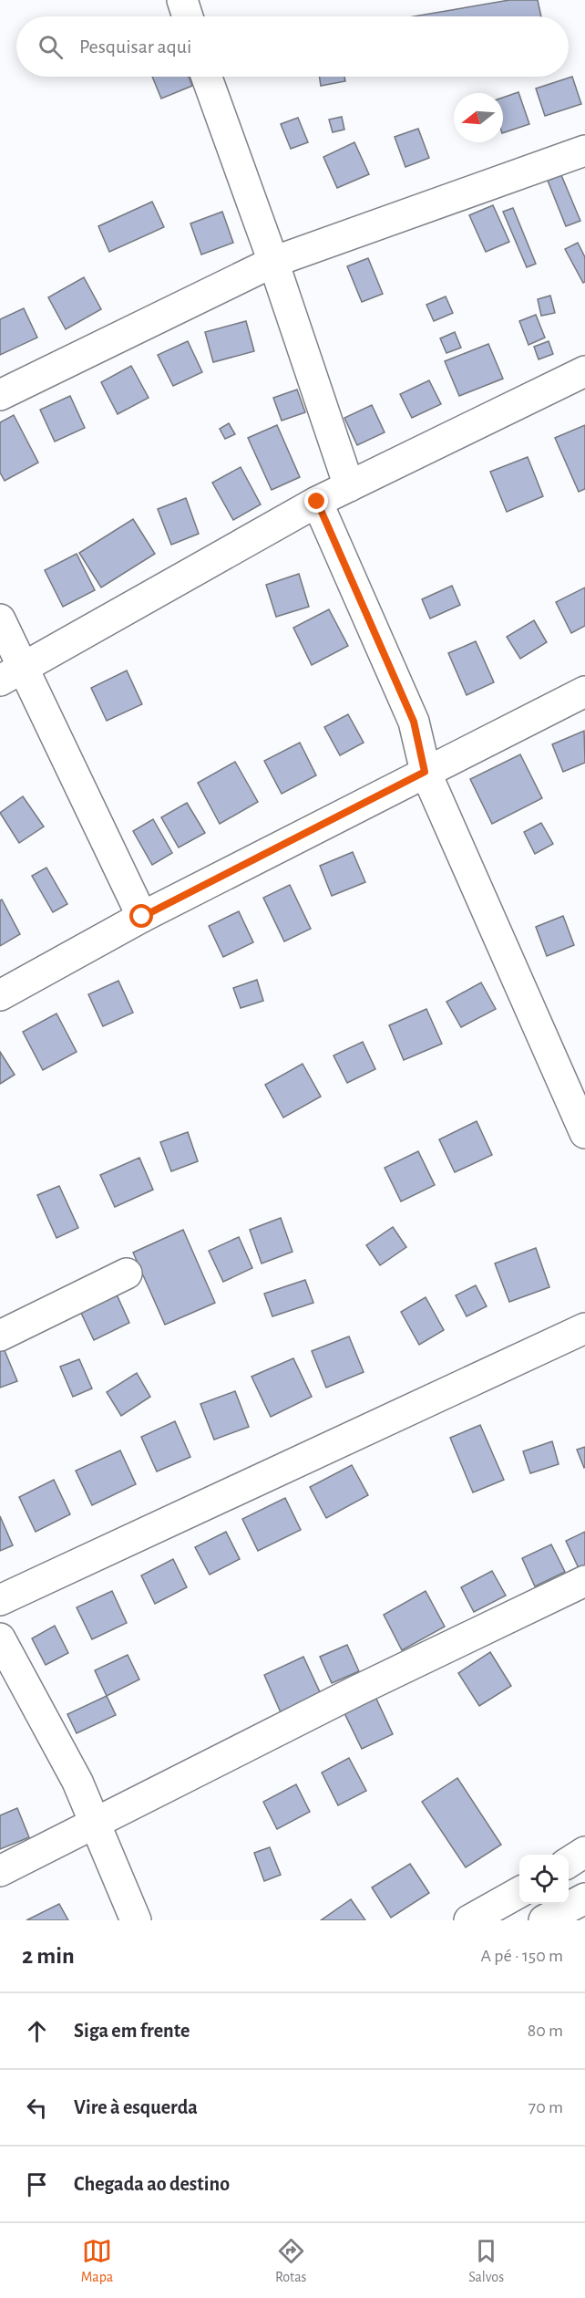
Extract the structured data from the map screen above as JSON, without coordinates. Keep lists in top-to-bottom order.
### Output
{
  "north": "left",
  "page": {
    "search": "Pesquisar aqui",
    "heading": ["2 min", "A pé · 150 m"],
    "list": [
      ["Siga em frente", "80 m"],
      ["Vire à esquerda", "70 m"],
      "Chegada ao destino"
    ],
    "nav": ["Mapa", "Rotas", "Salvos"]
  }
}
